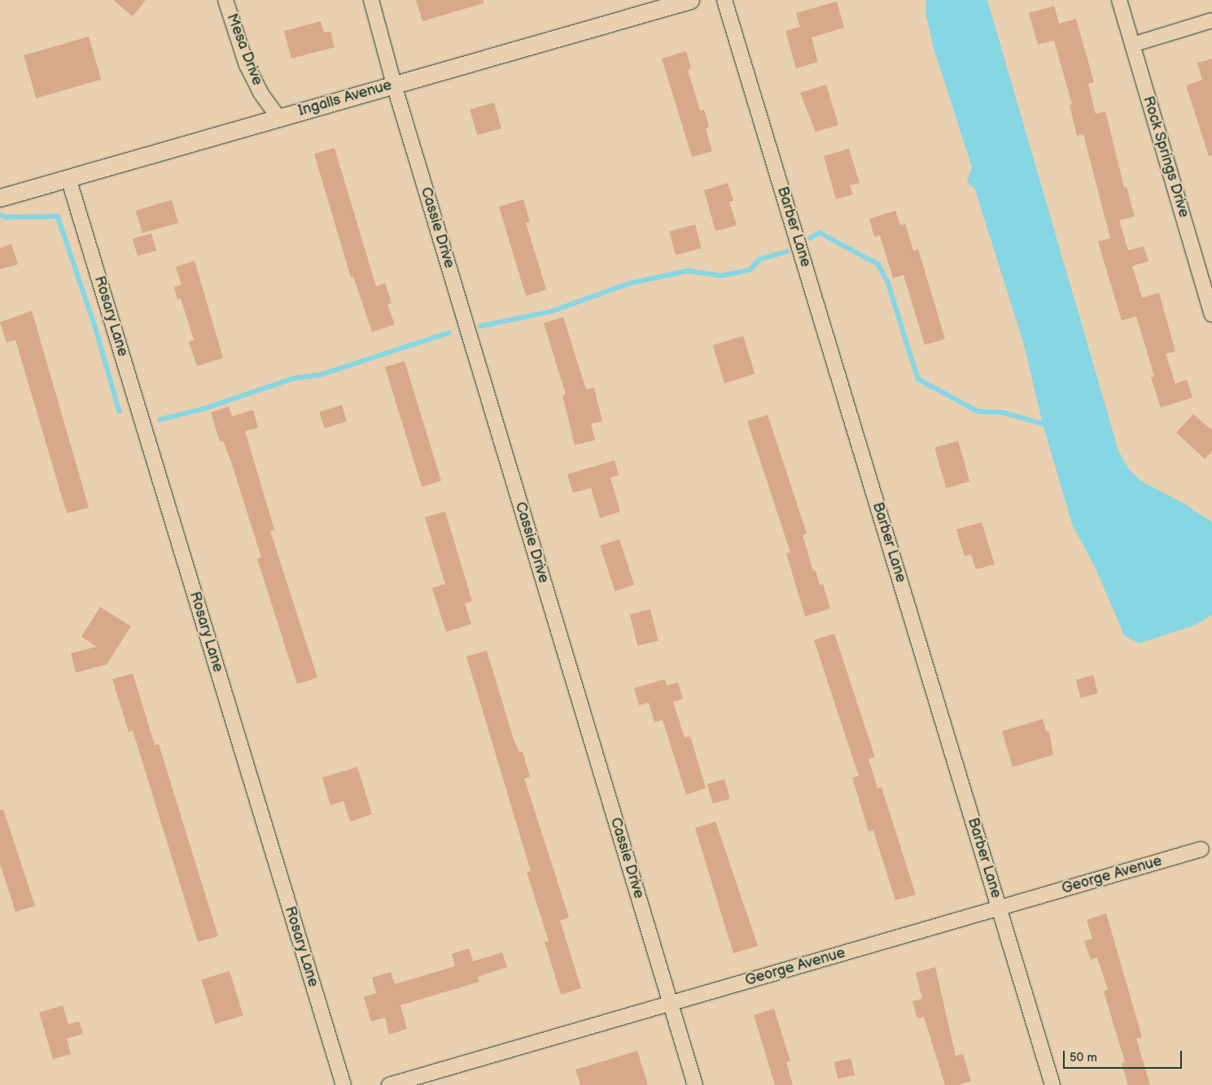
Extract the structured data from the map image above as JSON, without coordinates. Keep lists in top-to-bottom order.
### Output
{
  "streets": {
    "street": [
      "Mesa Drive",
      "Ingalls Avenue",
      "Rock Springs Drive",
      "Barber Lane",
      "Cassie Drive",
      "Rosary Lane",
      "George Avenue"
    ]
  },
  "crossings": [
    ["Mesa Drive", "Ingalls Avenue"],
    ["Ingalls Avenue", "Cassie Drive"],
    ["Ingalls Avenue", "Rosary Lane"],
    ["Barber Lane", "George Avenue"],
    ["Cassie Drive", "George Avenue"]
  ],
  "scale_bar": "50 m"
}
